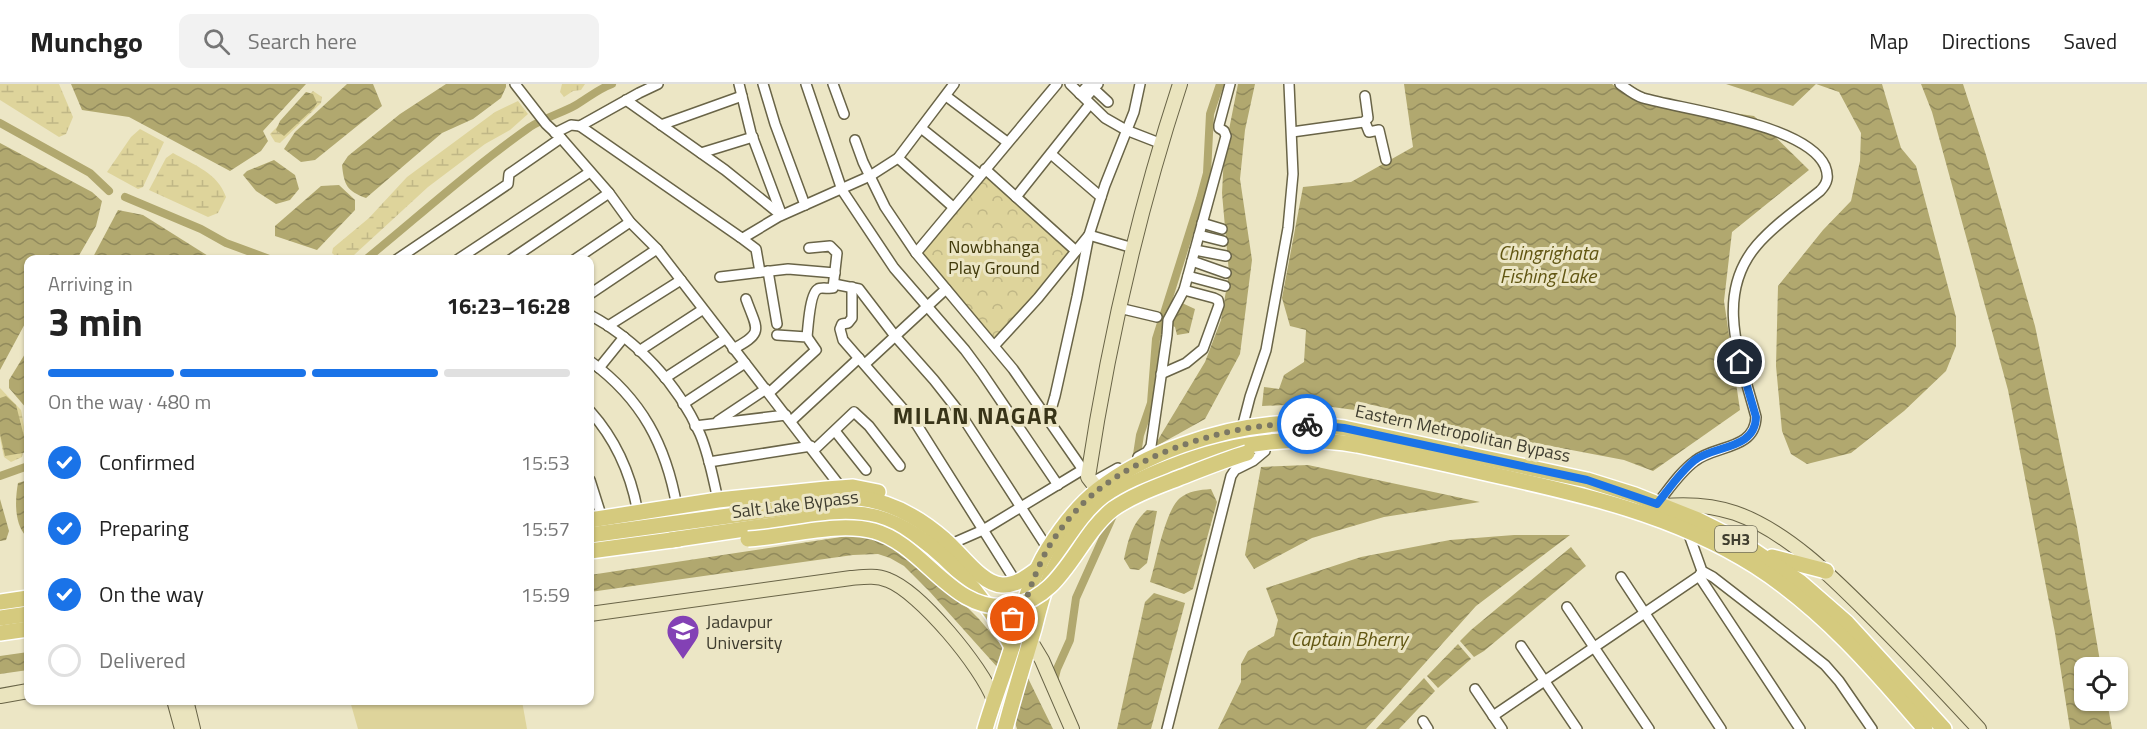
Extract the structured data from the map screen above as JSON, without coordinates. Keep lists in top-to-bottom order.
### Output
{
  "streets": {
    "main road": ["Eastern Metropolitan Bypass", "Salt Lake Bypass", "SH3"]
  },
  "crossings": [
    ["Eastern Metropolitan Bypass", "Salt Lake Bypass"]
  ],
  "districts": ["MILAN NAGAR"],
  "water": ["Chingrighata Fishing Lake", "Captain Bherry"],
  "parks": ["Nowbhanga Play Ground"],
  "places": {
    "school or university": ["Jadavpur University"]
  },
  "page": {
    "header": "Munchgo",
    "search": "Search here",
    "nav": ["Map", "Directions", "Saved"],
    "heading": ["3 min", "Arriving in", "16:23–16:28"],
    "bar": "On the way · 480 m",
    "list": [
      ["Confirmed", "15:53"],
      ["Preparing", "15:57"],
      ["On the way", "15:59"],
      "Delivered"
    ]
  }
}
